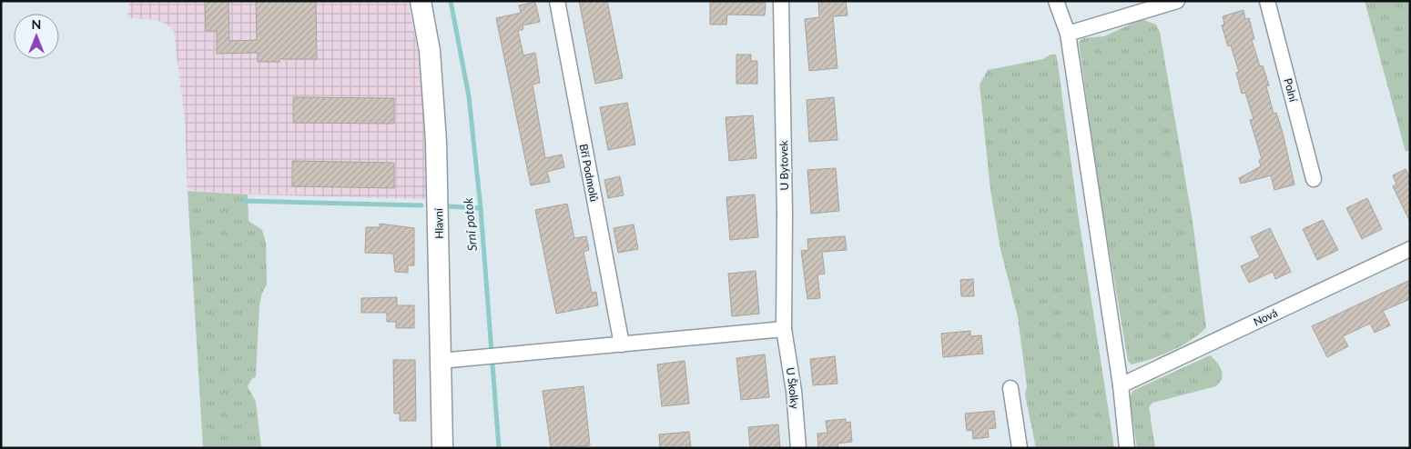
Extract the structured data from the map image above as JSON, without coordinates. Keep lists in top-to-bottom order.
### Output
{
  "streets": {
    "street": [
      "Polní",
      "U Bytovek",
      "Bří Podmolů",
      "Hlavní",
      "Nová",
      "U Školky"
    ]
  },
  "crossings": [
    ["U Bytovek", "U Školky"]
  ],
  "water": ["Srní potok"],
  "north": "top"
}
